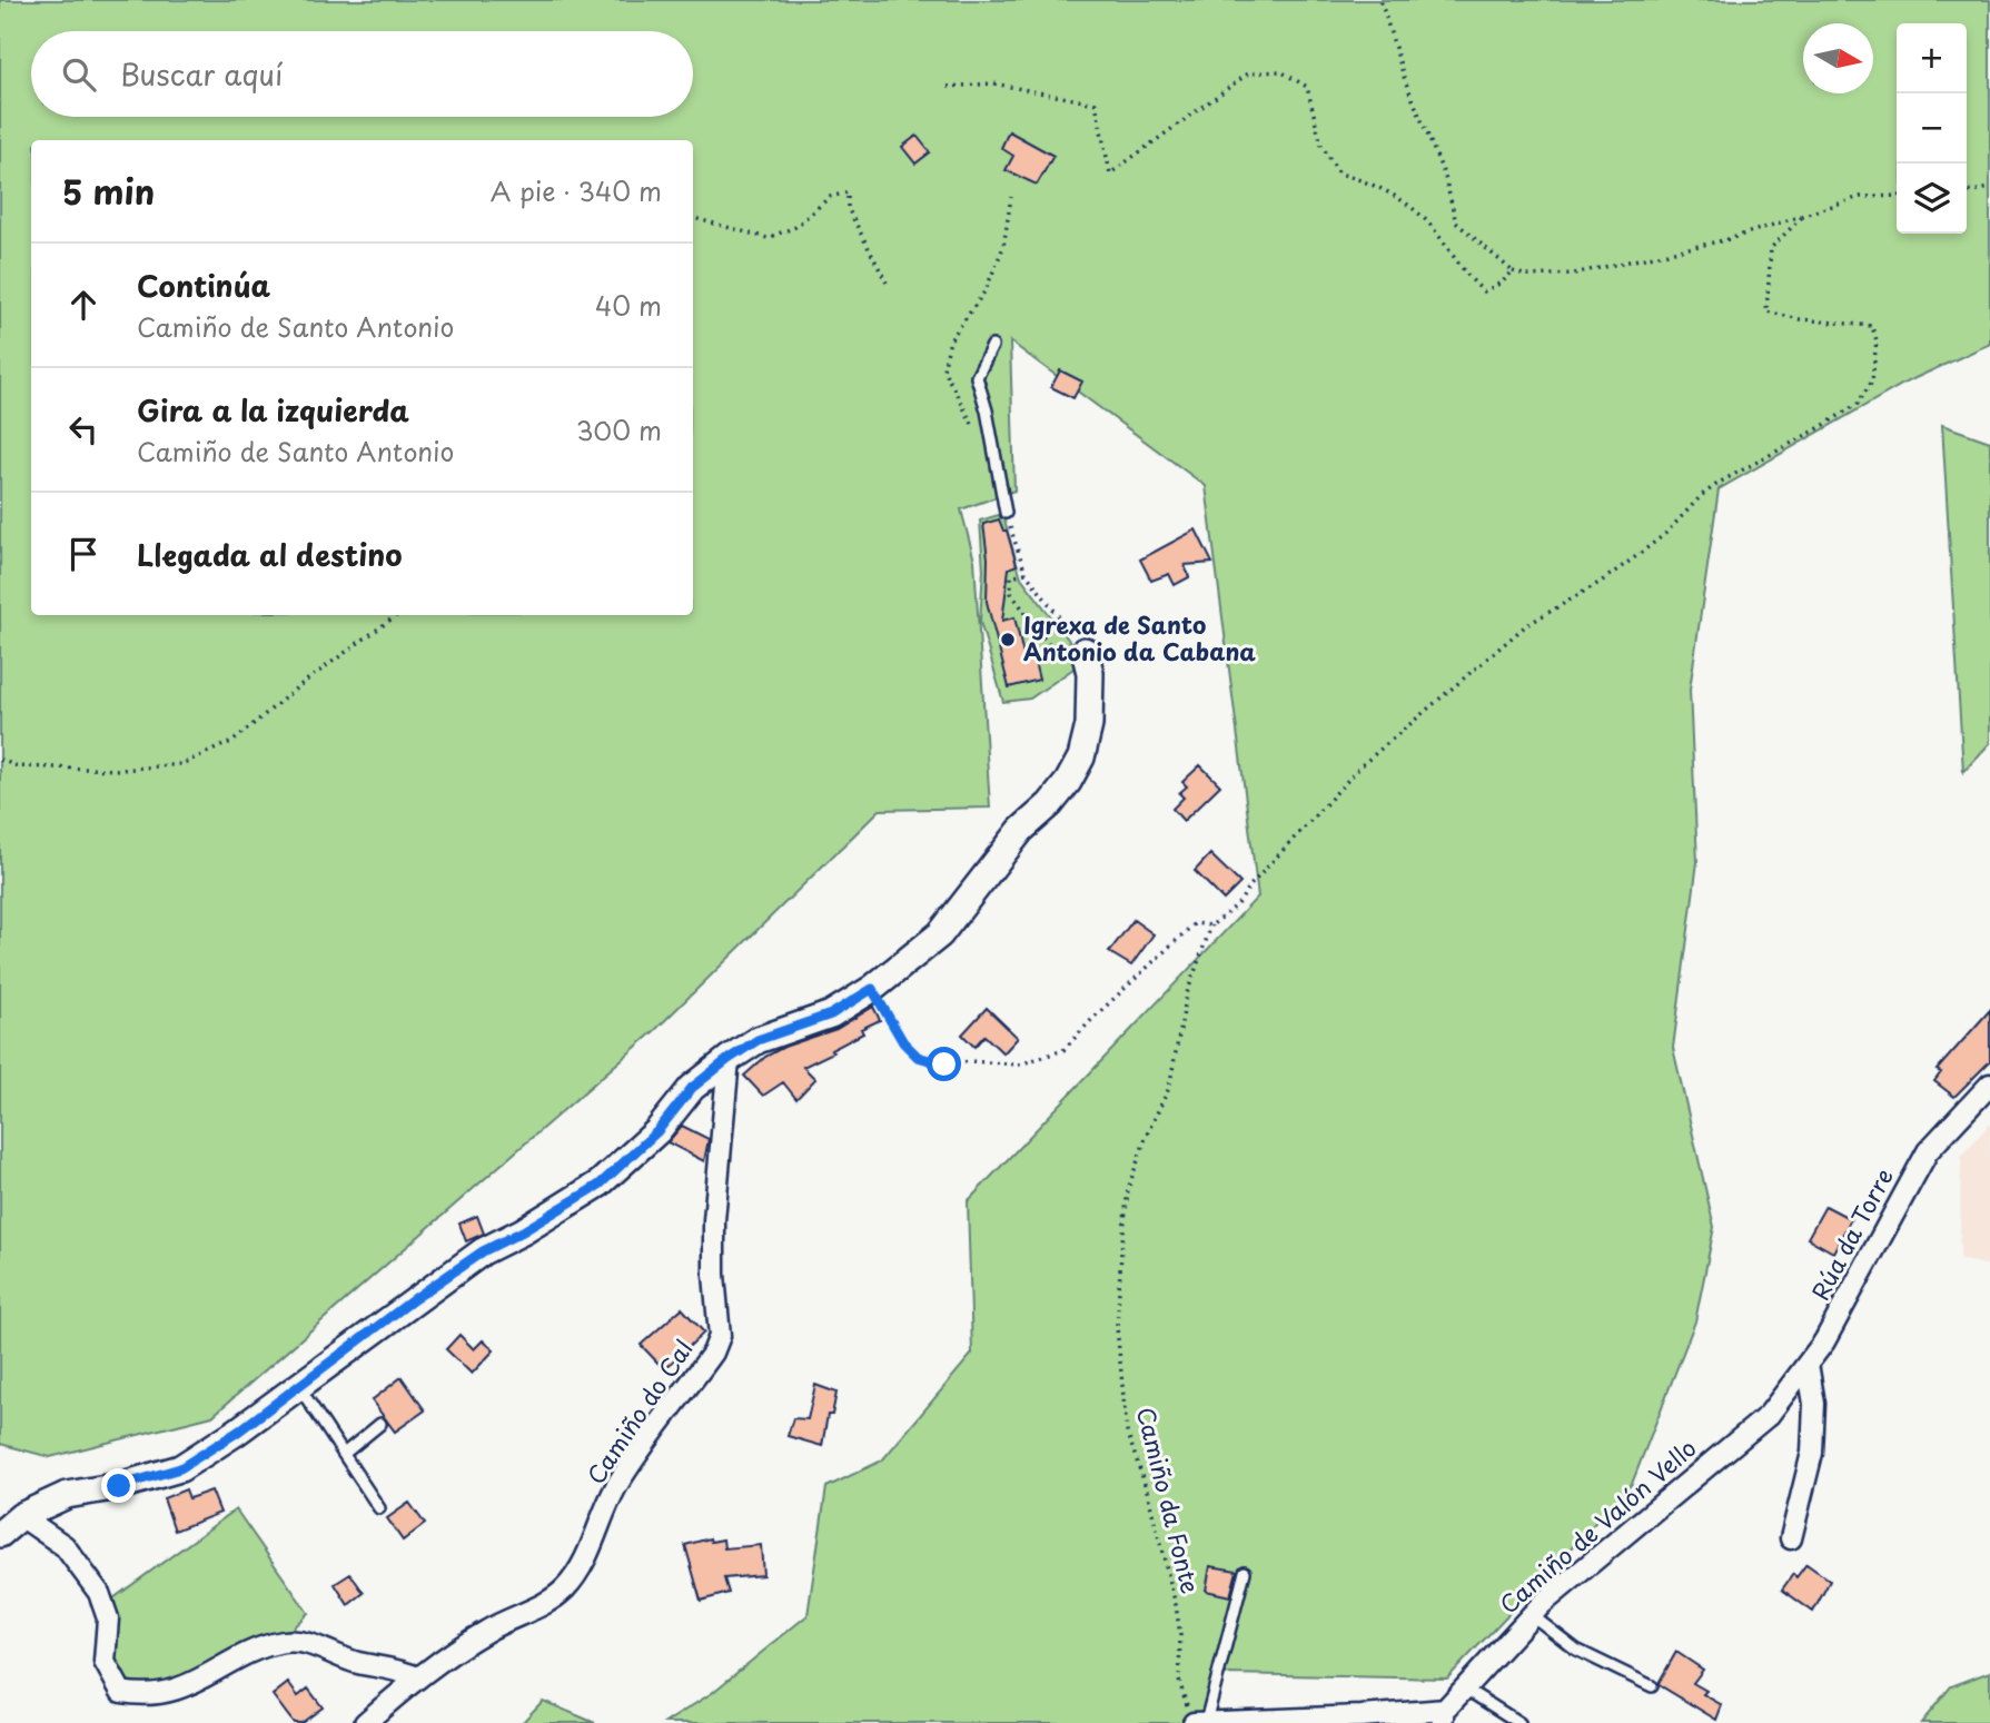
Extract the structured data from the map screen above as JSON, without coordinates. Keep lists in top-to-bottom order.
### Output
{
  "streets": {
    "street": ["Rúa da Torre", "Camiño do Cal", "Camiño de Valón Vello"],
    "path": ["Camiño da Fonte"]
  },
  "crossings": [
    ["Rúa da Torre", "Camiño de Valón Vello"]
  ],
  "places": ["Igrexa de Santo Antonio da Cabana"],
  "north": "right",
  "page": {
    "map_buttons": ["+", "−"],
    "search": "Buscar aquí",
    "heading": ["5 min", "A pie · 340 m"],
    "list": [
      ["Continúa", "Camiño de Santo Antonio", "40 m"],
      ["Gira a la izquierda", "Camiño de Santo Antonio", "300 m"],
      "Llegada al destino"
    ]
  }
}
